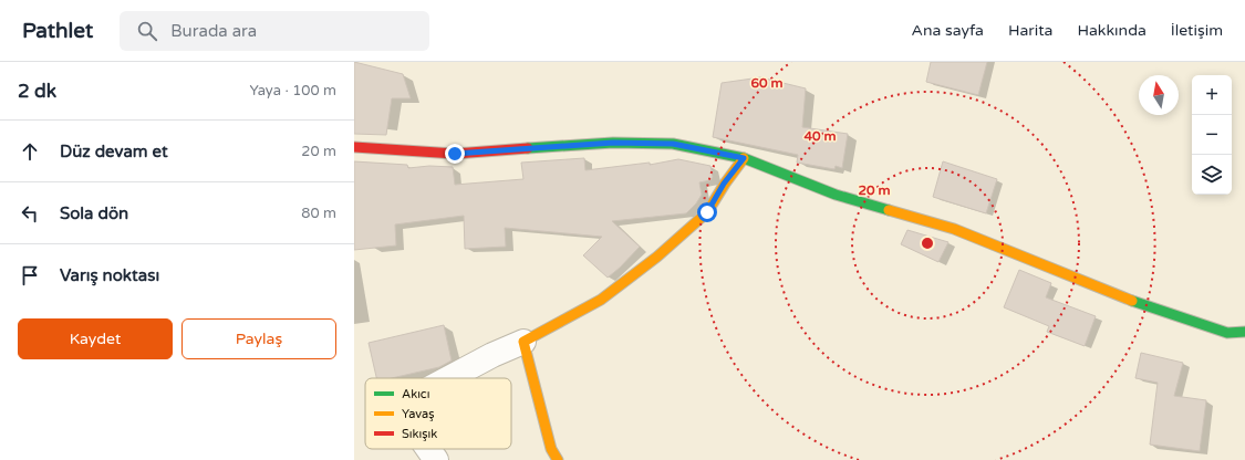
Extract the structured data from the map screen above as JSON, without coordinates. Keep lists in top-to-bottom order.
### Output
{
  "legend": ["Akıcı", "Yavaş", "Sıkışık"],
  "north": "top",
  "page": {
    "header": "Pathlet",
    "search": "Burada ara",
    "nav": [
      "Ana sayfa",
      "Harita",
      "Hakkında",
      "İletişim"
    ],
    "heading": ["2 dk", "Yaya · 100 m"],
    "map_buttons": ["+", "−"],
    "list": [
      ["Düz devam et", "20 m"],
      ["Sola dön", "80 m"],
      "Varış noktası"
    ],
    "buttons": ["Kaydet", "Paylaş"]
  },
  "rings": ["60 m", "40 m", "20 m"]
}
